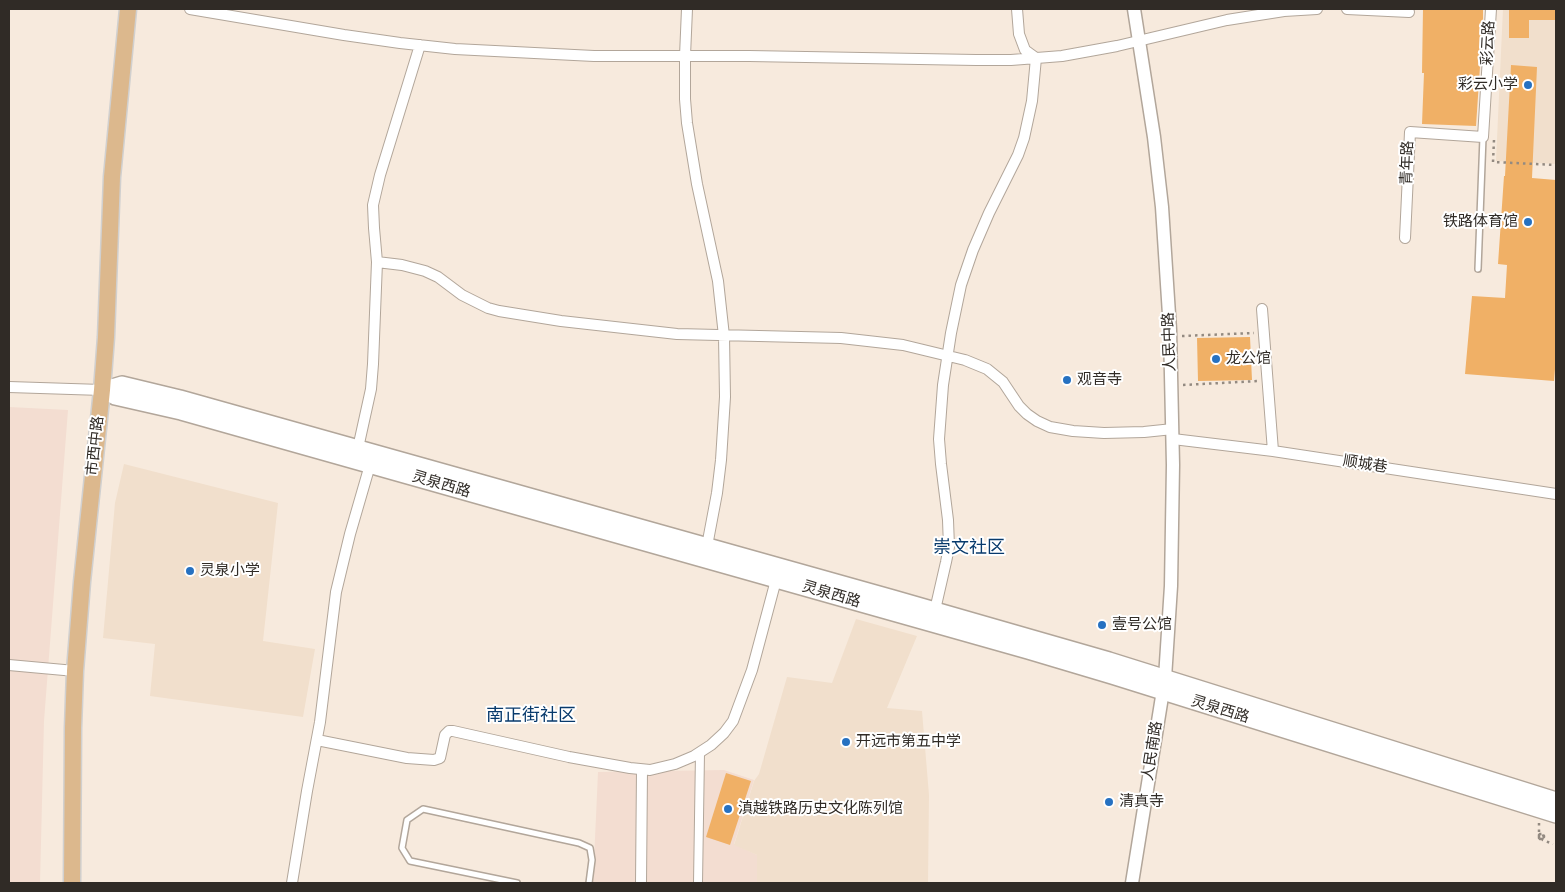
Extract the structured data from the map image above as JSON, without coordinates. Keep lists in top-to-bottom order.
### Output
{
  "streets": {
    "main road": ["市西中路", "灵泉西路"],
    "street": [
      "彩云路",
      "青年路",
      "人民中路",
      "顺城巷",
      "人民南路"
    ]
  },
  "crossings": [
    ["彩云路", "青年路"],
    ["人民中路", "顺城巷"],
    ["人民中路", "灵泉西路"],
    ["人民中路", "人民南路"],
    ["市西中路", "灵泉西路"],
    ["灵泉西路", "人民南路"]
  ],
  "districts": ["崇文社区", "南正街社区"],
  "places": [
    "彩云小学",
    "铁路体育馆",
    "龙公馆",
    "观音寺",
    "灵泉小学",
    "壹号公馆",
    "开远市第五中学",
    "清真寺",
    "滇越铁路历史文化陈列馆"
  ]
}
